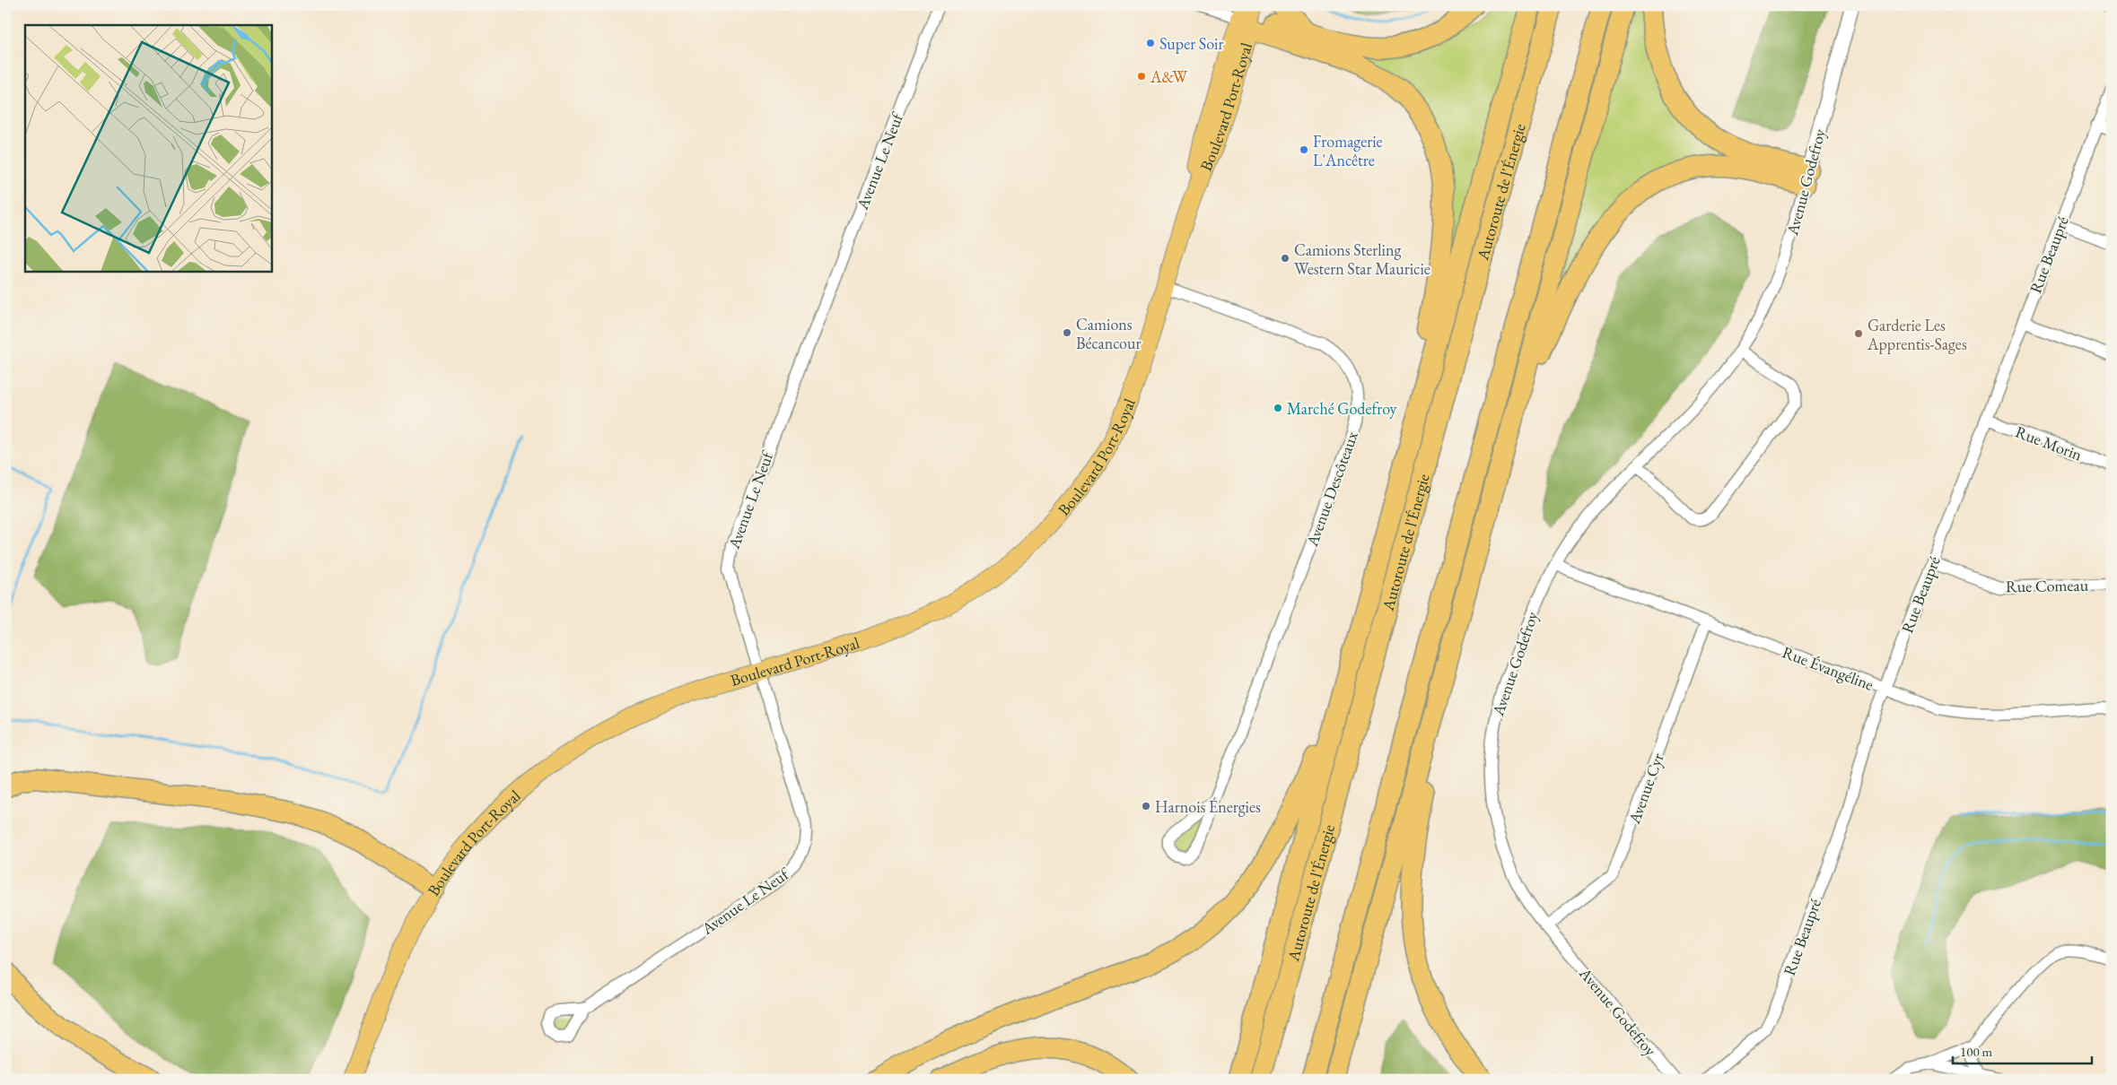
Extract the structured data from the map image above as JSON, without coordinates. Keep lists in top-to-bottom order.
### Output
{
  "streets": {
    "highway": ["Autoroute de l'Énergie"],
    "main road": ["Boulevard Port-Royal"],
    "street": [
      "Avenue Le Neuf",
      "Avenue Godefroy",
      "Rue Beaupré",
      "Rue Morin",
      "Avenue Descôteaux",
      "Rue Comeau",
      "Rue Évangéline",
      "Avenue Cyr"
    ]
  },
  "crossings": [
    ["Boulevard Port-Royal", "Avenue Le Neuf"],
    ["Boulevard Port-Royal", "Avenue Descôteaux"],
    ["Avenue Godefroy", "Rue Évangéline"],
    ["Avenue Godefroy", "Avenue Cyr"],
    ["Rue Beaupré", "Rue Morin"],
    ["Rue Beaupré", "Rue Comeau"],
    ["Rue Beaupré", "Rue Évangéline"],
    ["Rue Évangéline", "Avenue Cyr"]
  ],
  "places": [
    "Super Soir",
    "A&W",
    "Fromagerie L'Ancêtre",
    "Camions Sterling Western Star Mauricie",
    "Camions Bécancour",
    "Garderie Les Apprentis-Sages",
    "Marché Godefroy",
    "Harnois Énergies"
  ],
  "scale_bar": "100 m"
}
